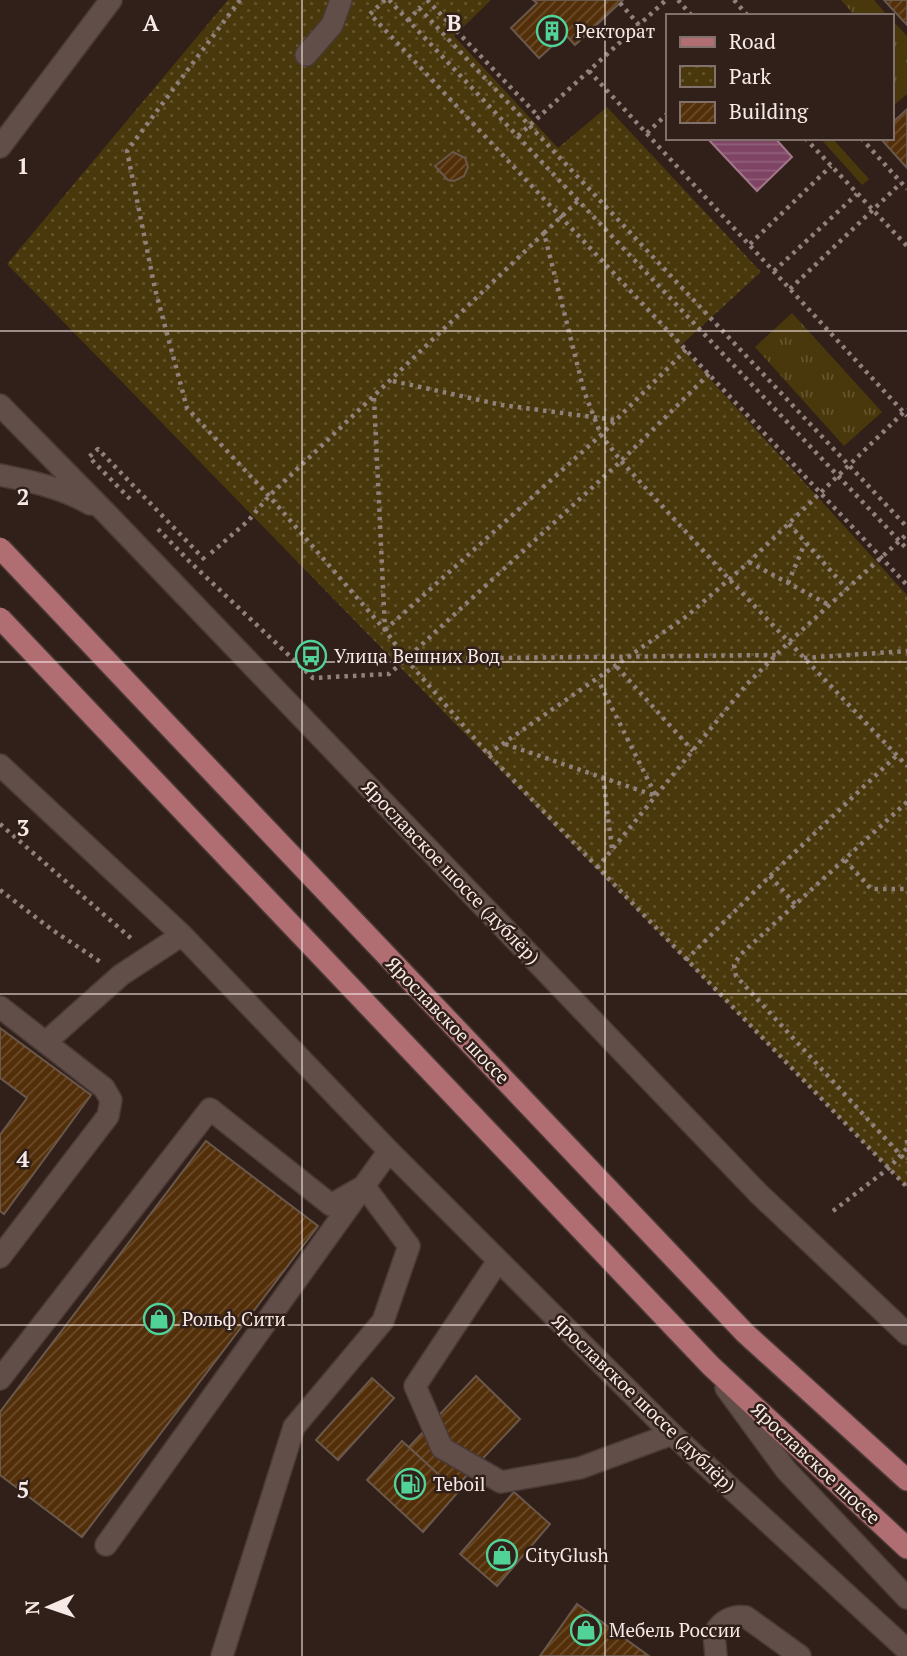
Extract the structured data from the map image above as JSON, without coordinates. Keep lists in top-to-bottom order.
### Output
{
  "streets": {
    "main road": ["Ярославское шоссе"],
    "street": ["Ярославское шоссе (дублёр)"]
  },
  "places": {
    "building": ["Ректорат"],
    "bus stop": ["Улица Вешних Вод"],
    "shop": ["Рольф Сити", "CityGlush", "Мебель России"],
    "fuel station": ["Teboil"]
  },
  "legend": ["Road", "Park", "Building"],
  "north": "left",
  "grid": {
    "columns": ["A", "B"],
    "rows": [
      "1",
      "2",
      "3",
      "4",
      "5"
    ]
  }
}
